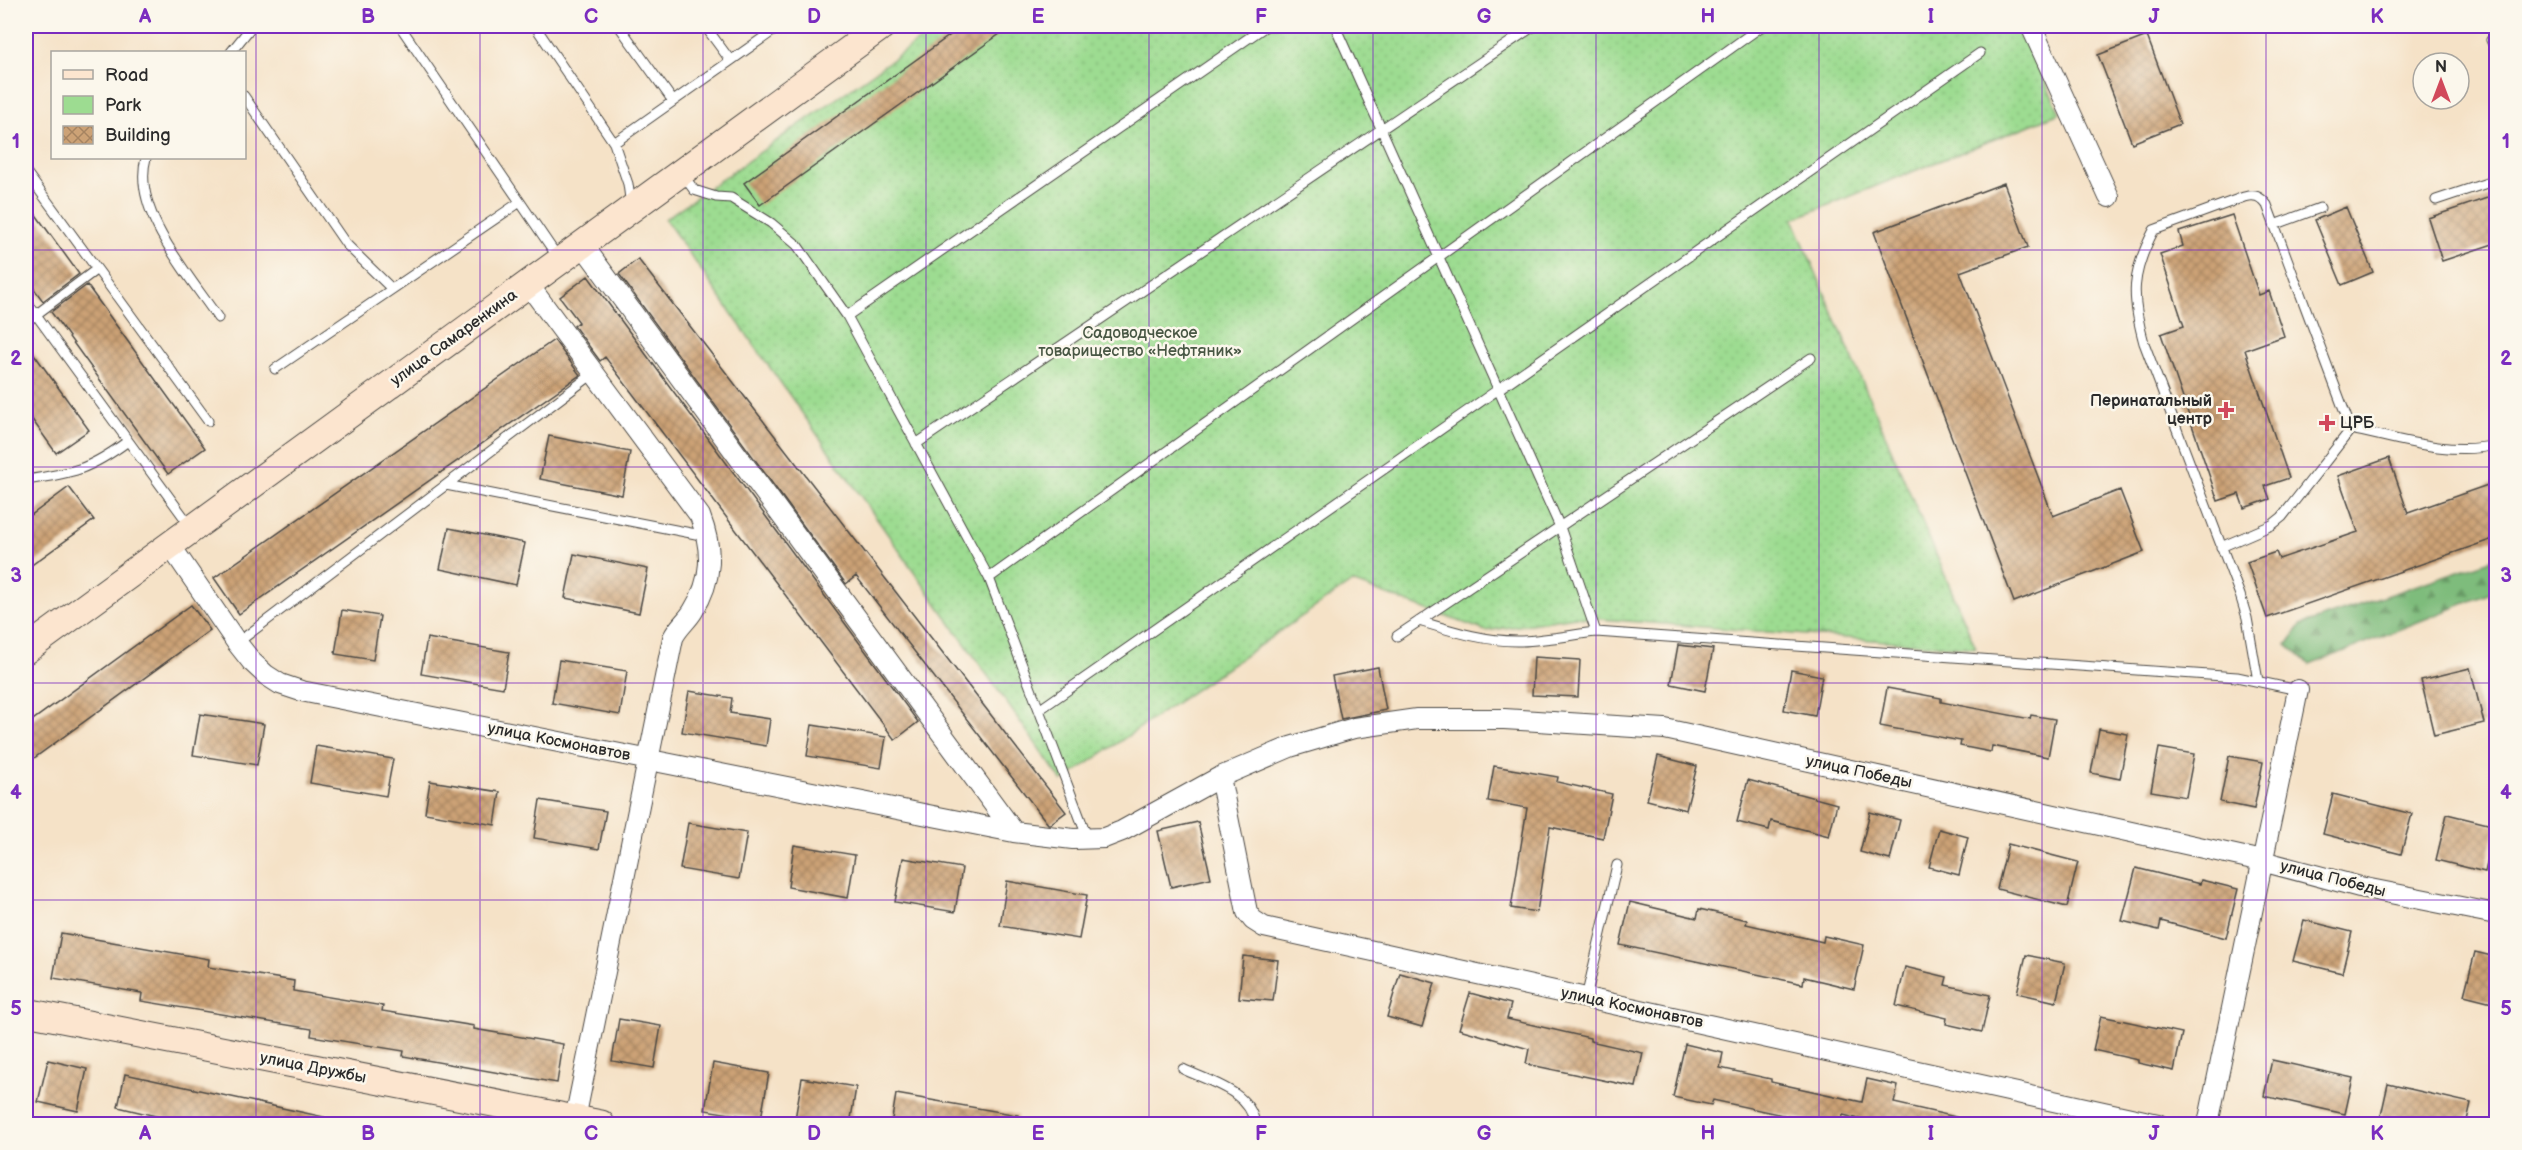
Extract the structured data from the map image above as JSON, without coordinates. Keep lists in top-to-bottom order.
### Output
{
  "streets": {
    "main road": ["улица Самаренкина", "улица Дружбы"],
    "street": ["улица Космонавтов", "улица Победы"]
  },
  "crossings": [
    ["улица Самаренкина", "улица Космонавтов"],
    ["улица Космонавтов", "улица Победы"]
  ],
  "parks": ["Садоводческое товарищество «Нефтяник»"],
  "places": {
    "health": ["Перинатальный центр", "ЦРБ"]
  },
  "legend": ["Road", "Park", "Building"],
  "north": "top",
  "grid": {
    "columns": [
      "A",
      "B",
      "C",
      "D",
      "E",
      "F",
      "G",
      "H",
      "I",
      "J",
      "K"
    ],
    "rows": [
      "1",
      "2",
      "3",
      "4",
      "5"
    ]
  }
}
